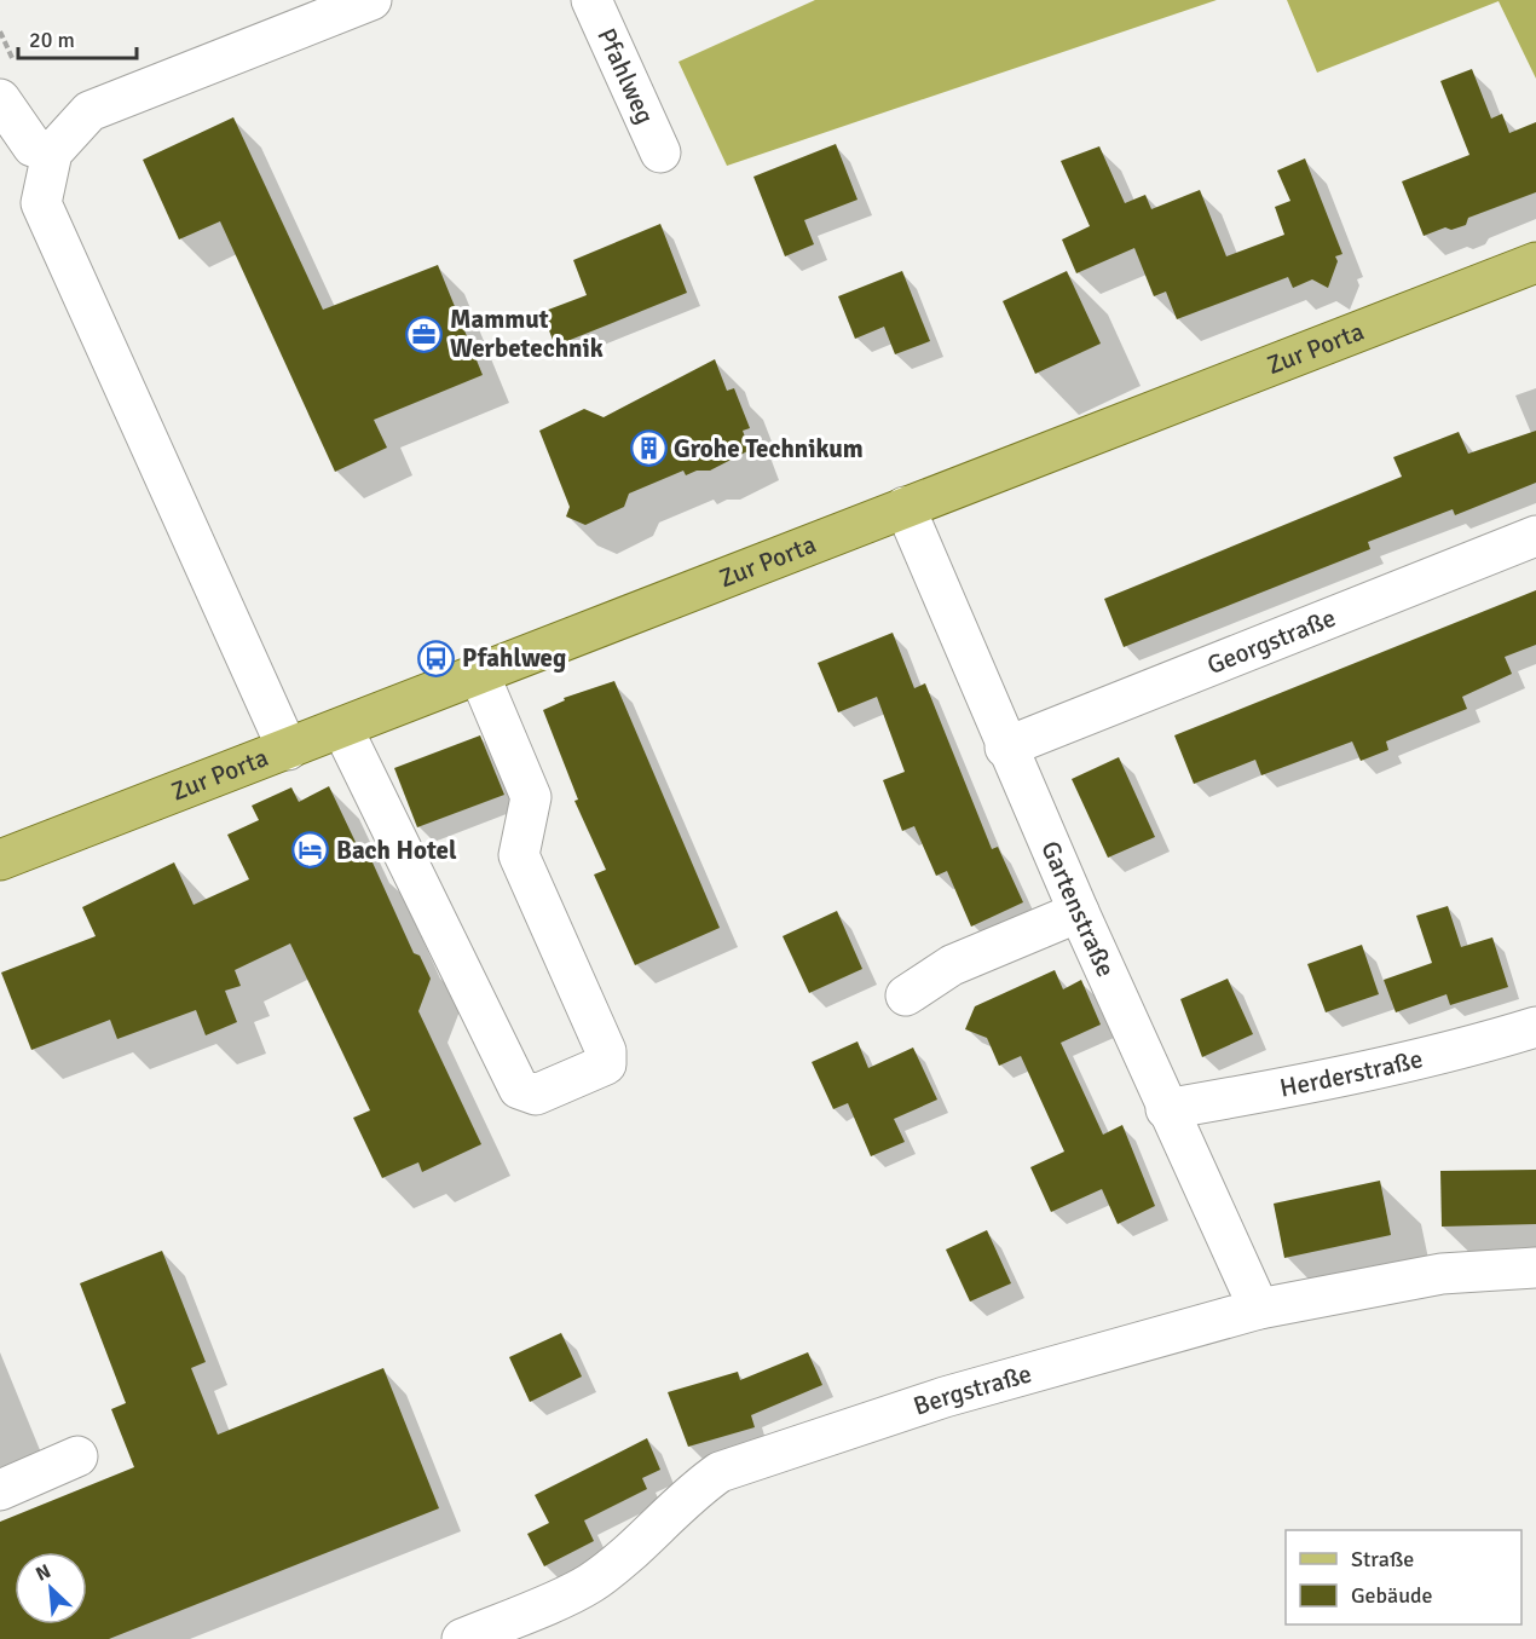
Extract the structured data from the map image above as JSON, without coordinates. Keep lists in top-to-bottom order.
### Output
{
  "streets": {
    "main road": ["Zur Porta"],
    "street": [
      "Pfahlweg",
      "Georgstraße",
      "Gartenstraße",
      "Herderstraße",
      "Bergstraße"
    ]
  },
  "crossings": [
    ["Zur Porta", "Gartenstraße"],
    ["Georgstraße", "Gartenstraße"],
    ["Gartenstraße", "Herderstraße"],
    ["Gartenstraße", "Bergstraße"]
  ],
  "places": {
    "office": ["Mammut Werbetechnik"],
    "building": ["Grohe Technikum"],
    "bus stop": ["Pfahlweg"],
    "hotel": ["Bach Hotel"]
  },
  "legend": ["Straße", "Gebäude"],
  "scale_bar": "20 m",
  "north": "top left"
}
